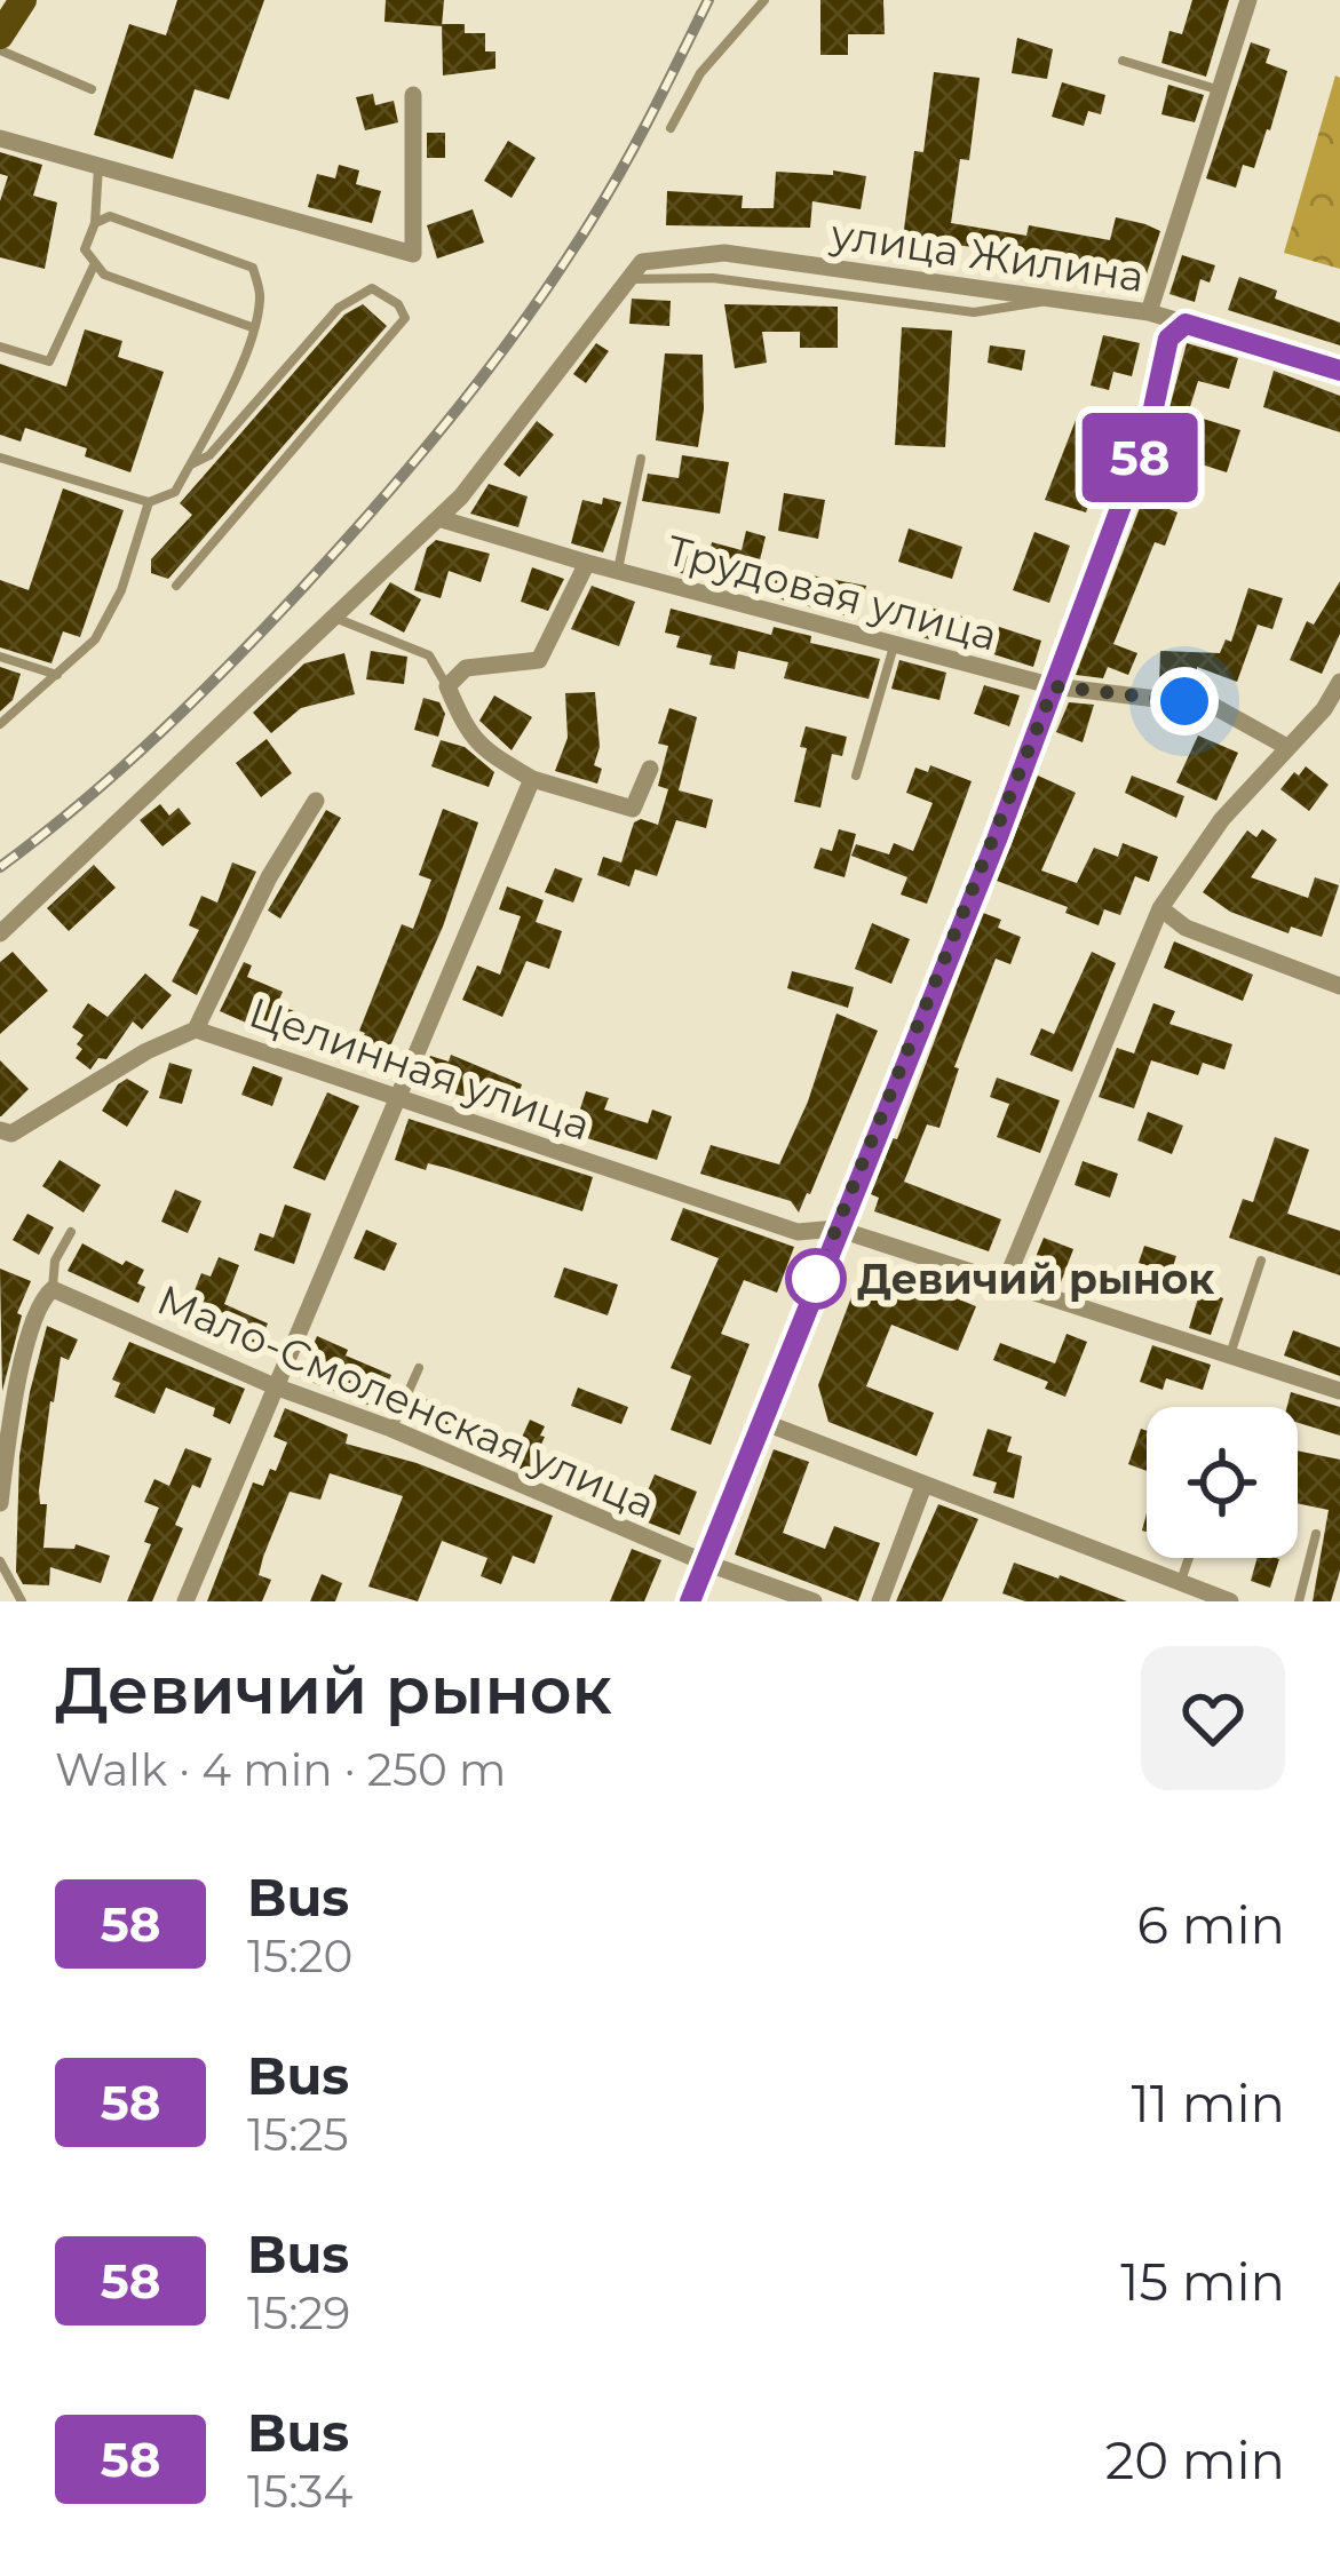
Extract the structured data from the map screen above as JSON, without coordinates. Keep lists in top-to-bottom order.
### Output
{
  "streets": {
    "street": [
      "улица Жилина",
      "Трудовая улица",
      "Целинная улица",
      "Мало-Смоленская улица"
    ]
  },
  "crossings": [
    ["улица Жилина", "Трудовая улица"]
  ],
  "places": ["Девичий рынок"],
  "lines": ["bus line 58"],
  "page": {
    "on_map": "58",
    "heading": ["Девичий рынок", "Walk · 4 min · 250 m"],
    "list": [
      {
        "mark": "58",
        "name": "Bus",
        "note": "15:20",
        "value": "6 min"
      },
      {
        "mark": "58",
        "name": "Bus",
        "note": "15:25",
        "value": "11 min"
      },
      {
        "mark": "58",
        "name": "Bus",
        "note": "15:29",
        "value": "15 min"
      },
      {
        "mark": "58",
        "name": "Bus",
        "note": "15:34",
        "value": "20 min"
      }
    ]
  }
}
